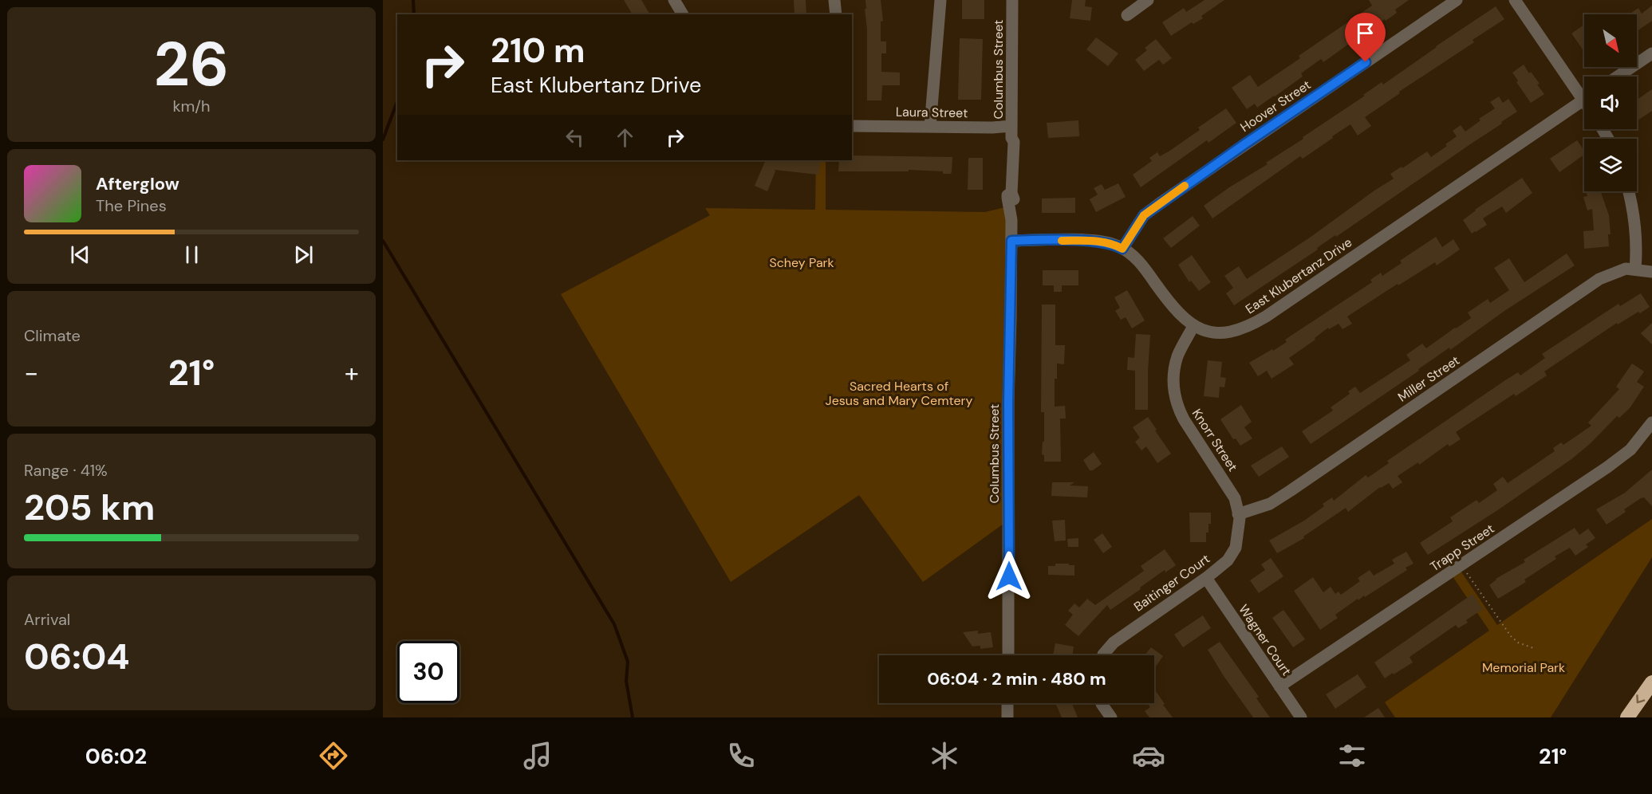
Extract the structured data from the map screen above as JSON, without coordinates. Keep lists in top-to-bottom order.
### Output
{
  "streets": {
    "street": [
      "Columbus Street",
      "Hoover Street",
      "Laura Street",
      "East Klubertanz Drive",
      "Miller Street",
      "Knorr Street",
      "Trapp Street",
      "Baitinger Court",
      "Wagner Court"
    ]
  },
  "crossings": [
    ["Columbus Street", "Laura Street"],
    ["Columbus Street", "East Klubertanz Drive"],
    ["Hoover Street", "East Klubertanz Drive"],
    ["East Klubertanz Drive", "Knorr Street"],
    ["Miller Street", "Knorr Street"],
    ["Miller Street", "Baitinger Court"],
    ["Knorr Street", "Baitinger Court"],
    ["Trapp Street", "Wagner Court"],
    ["Baitinger Court", "Wagner Court"]
  ],
  "parks": ["Schey Park", "Sacred Hearts of Jesus and Mary Cemtery", "Memorial Park"],
  "north": "bottom right",
  "page": {
    "tile": [
      ["26", "km/h"],
      "Climate",
      ["Range · 41%", "205 km"],
      ["Arrival", "06:04"]
    ],
    "turn": ["210 m", "East Klubertanz Drive"],
    "song": ["Afterglow", "The Pines"],
    "heat": ["−", "21°", "+"],
    "limit": "30",
    "trip": "06:04 · 2 min · 480 m",
    "tabs": ["06:02", "21°"]
  }
}
